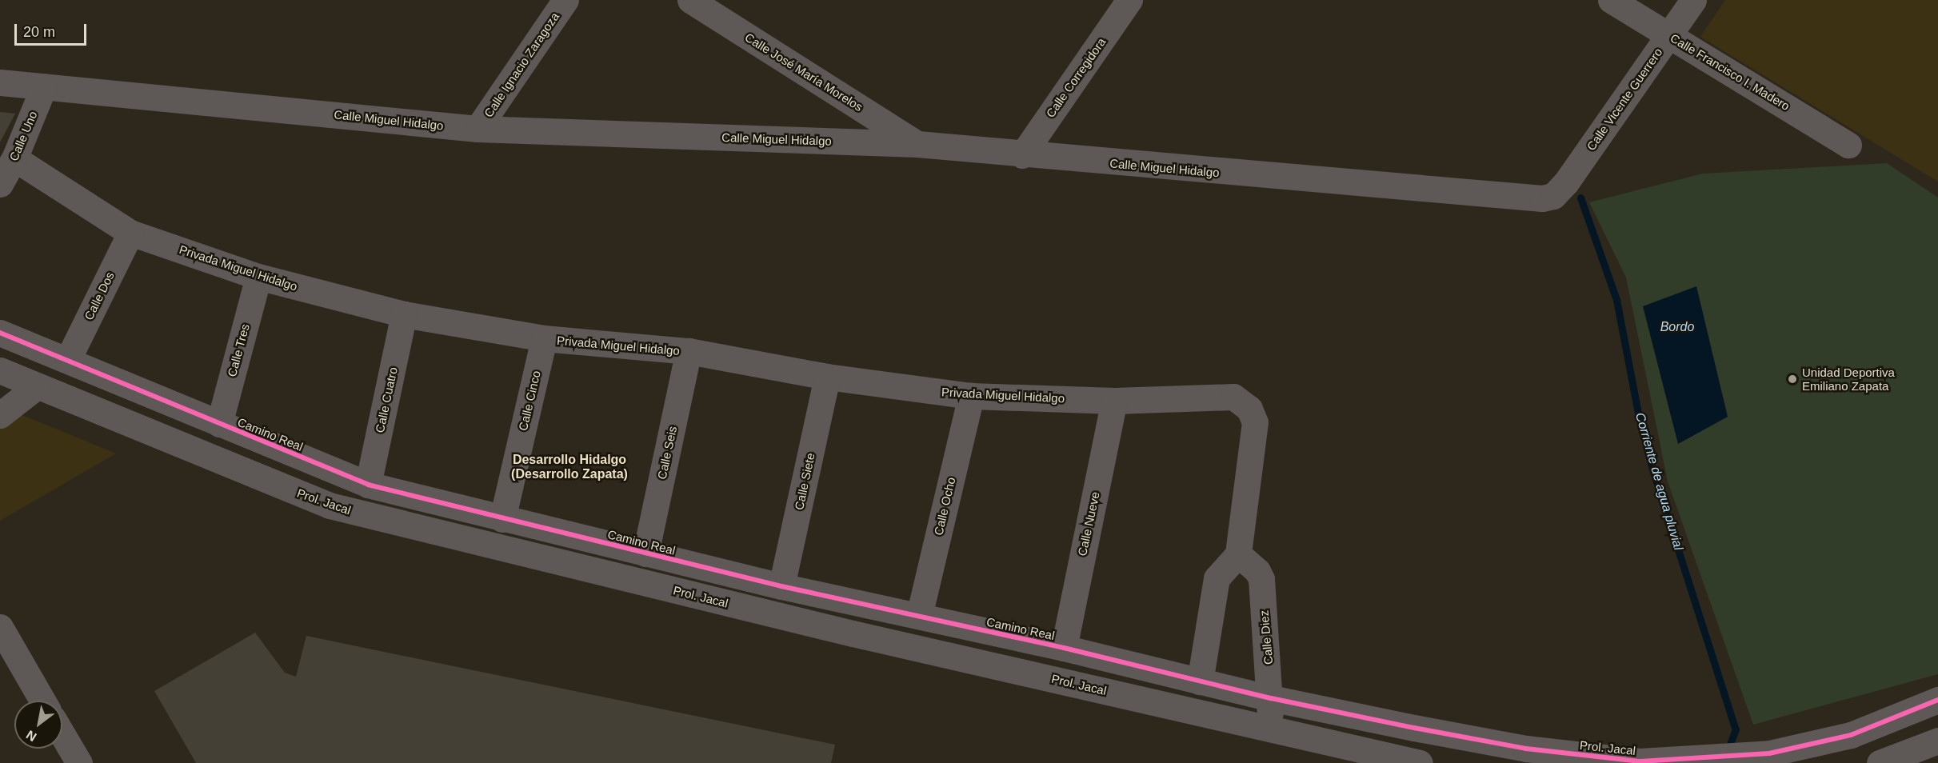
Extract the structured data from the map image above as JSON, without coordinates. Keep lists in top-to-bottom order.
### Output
{
  "streets": {
    "street": [
      "Calle Ignacio Zaragoza",
      "Calle José María Morelos",
      "Calle Francisco I. Madero",
      "Calle Corregidora",
      "Calle Vicente Guerrero",
      "Calle Miguel Hidalgo",
      "Calle Uno",
      "Privada Miguel Hidalgo",
      "Calle Dos",
      "Calle Tres",
      "Calle Cuatro",
      "Calle Cinco",
      "Camino Real",
      "Calle Seis",
      "Calle Siete",
      "Prol. Jacal",
      "Calle Ocho",
      "Calle Nueve",
      "Calle Diez"
    ]
  },
  "crossings": [
    ["Calle Ignacio Zaragoza", "Calle Miguel Hidalgo"],
    ["Calle José María Morelos", "Calle Miguel Hidalgo"],
    ["Calle Francisco I. Madero", "Calle Vicente Guerrero"],
    ["Calle Corregidora", "Calle Miguel Hidalgo"],
    ["Calle Vicente Guerrero", "Calle Miguel Hidalgo"],
    ["Calle Miguel Hidalgo", "Calle Uno"],
    ["Calle Uno", "Privada Miguel Hidalgo"],
    ["Privada Miguel Hidalgo", "Calle Dos"],
    ["Privada Miguel Hidalgo", "Calle Tres"],
    ["Privada Miguel Hidalgo", "Calle Cuatro"],
    ["Privada Miguel Hidalgo", "Calle Cinco"],
    ["Privada Miguel Hidalgo", "Calle Seis"],
    ["Privada Miguel Hidalgo", "Calle Siete"],
    ["Privada Miguel Hidalgo", "Calle Ocho"],
    ["Privada Miguel Hidalgo", "Calle Nueve"],
    ["Privada Miguel Hidalgo", "Calle Diez"],
    ["Calle Dos", "Camino Real"],
    ["Calle Tres", "Camino Real"],
    ["Calle Cuatro", "Camino Real"],
    ["Calle Cinco", "Camino Real"],
    ["Camino Real", "Calle Seis"],
    ["Camino Real", "Calle Siete"],
    ["Camino Real", "Prol. Jacal"],
    ["Camino Real", "Calle Ocho"],
    ["Camino Real", "Calle Nueve"],
    ["Camino Real", "Calle Diez"],
    ["Prol. Jacal", "Calle Diez"]
  ],
  "districts": ["Desarrollo Hidalgo (Desarrollo Zapata)"],
  "water": ["Bordo", "Corriente de agua pluvial"],
  "places": ["Unidad Deportiva Emiliano Zapata"],
  "scale_bar": "20 m",
  "north": "bottom left"
}
